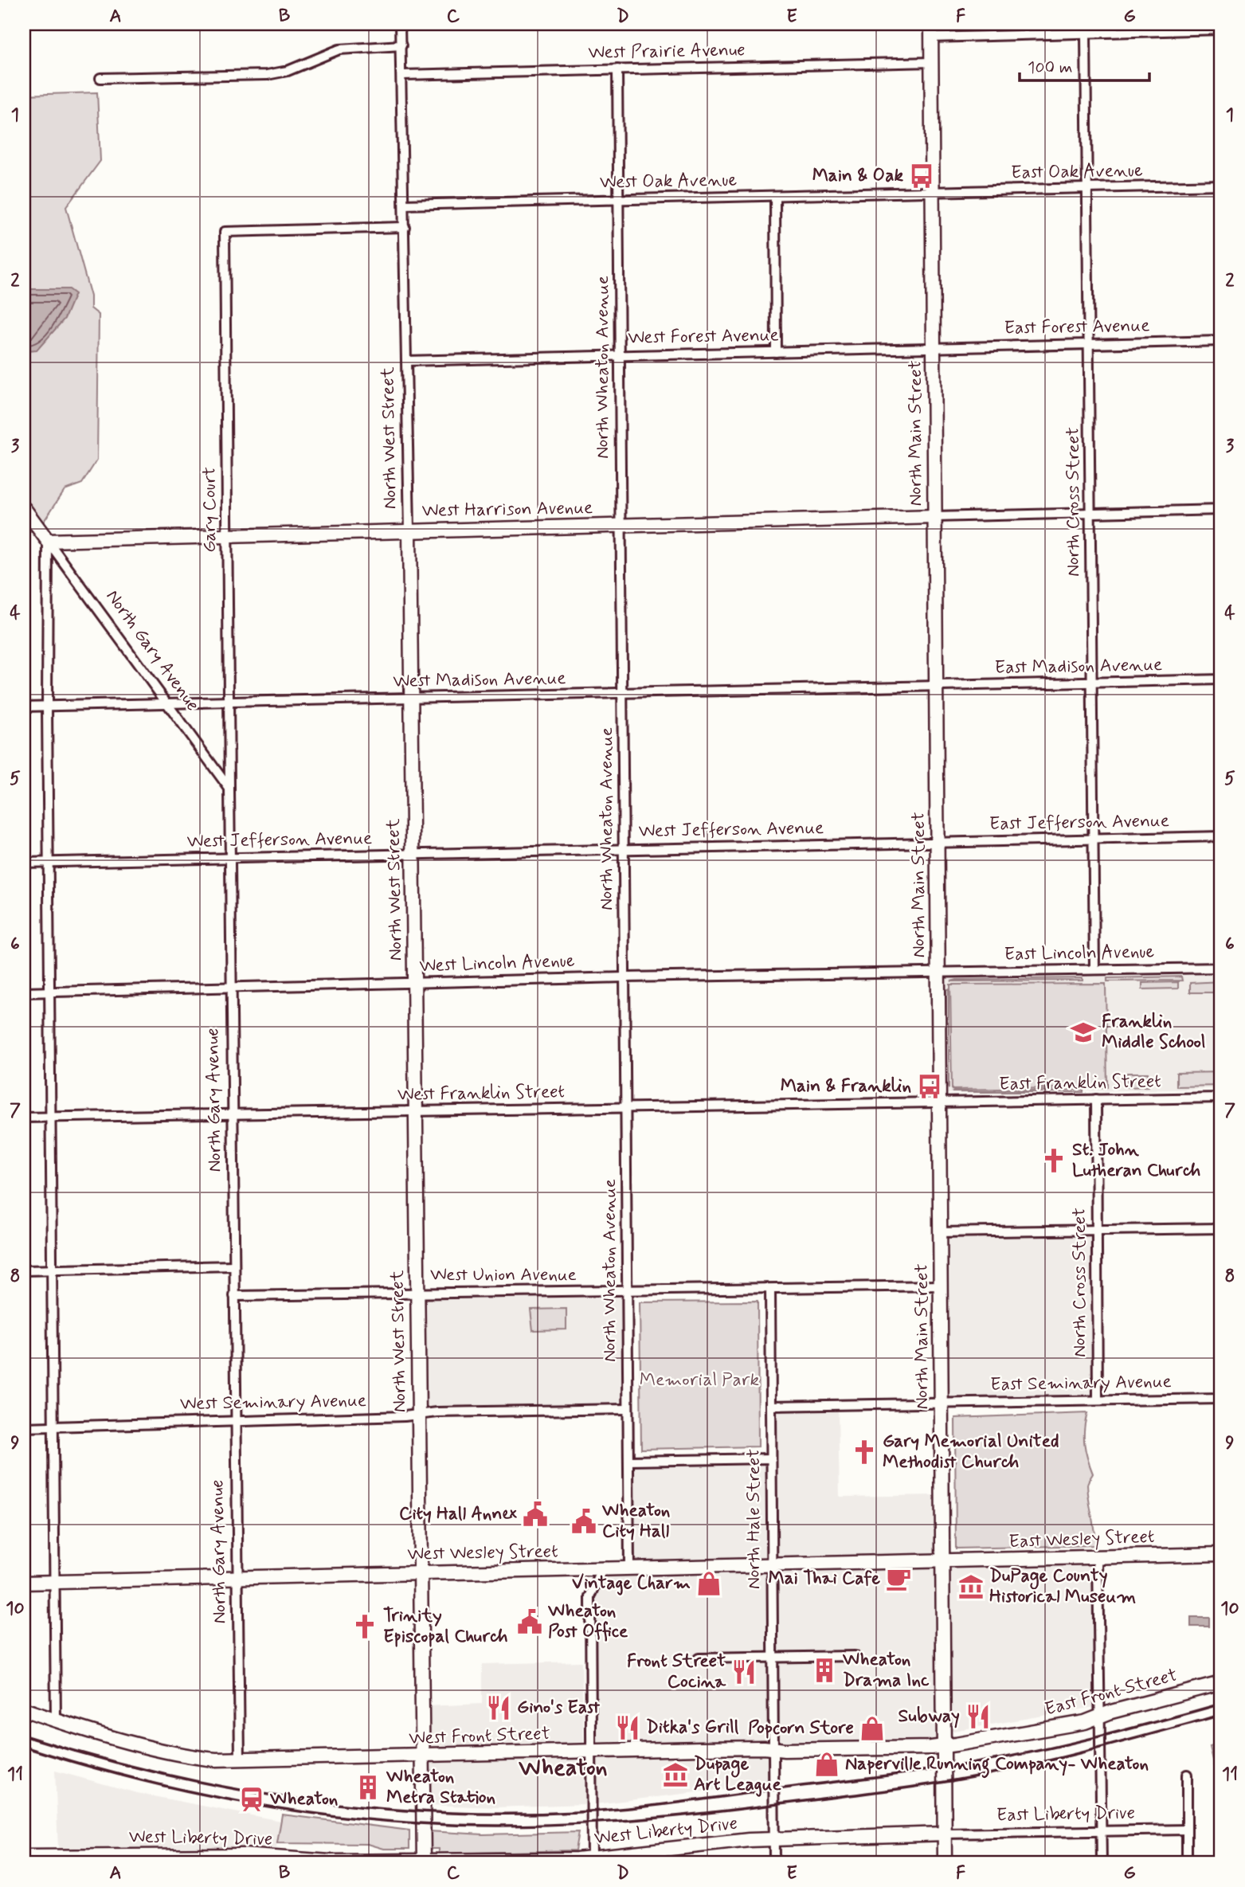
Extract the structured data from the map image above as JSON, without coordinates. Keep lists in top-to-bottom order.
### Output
{
  "streets": {
    "street": [
      "West Prairie Avenue",
      "East Oak Avenue",
      "West Oak Avenue",
      "East Forest Avenue",
      "West Forest Avenue",
      "North Wheaton Avenue",
      "North Main Street",
      "North West Street",
      "North Cross Street",
      "Gary Court",
      "West Harrison Avenue",
      "North Gary Avenue",
      "East Madison Avenue",
      "West Madison Avenue",
      "East Jefferson Avenue",
      "West Jefferson Avenue",
      "East Lincoln Avenue",
      "West Lincoln Avenue",
      "East Franklin Street",
      "West Franklin Street",
      "West Union Avenue",
      "East Seminary Avenue",
      "West Seminary Avenue",
      "North Hale Street",
      "East Wesley Street",
      "West Wesley Street",
      "East Front Street",
      "West Front Street",
      "East Liberty Drive",
      "West Liberty Drive"
    ]
  },
  "crossings": [
    ["West Prairie Avenue", "North Wheaton Avenue"],
    ["West Prairie Avenue", "North Main Street"],
    ["West Prairie Avenue", "North West Street"],
    ["East Oak Avenue", "West Oak Avenue"],
    ["East Oak Avenue", "North Main Street"],
    ["East Oak Avenue", "North Cross Street"],
    ["West Oak Avenue", "North Wheaton Avenue"],
    ["West Oak Avenue", "North Main Street"],
    ["West Oak Avenue", "North West Street"],
    ["East Forest Avenue", "West Forest Avenue"],
    ["East Forest Avenue", "North Main Street"],
    ["East Forest Avenue", "North Cross Street"],
    ["West Forest Avenue", "North Wheaton Avenue"],
    ["West Forest Avenue", "North Main Street"],
    ["West Forest Avenue", "North West Street"],
    ["North Wheaton Avenue", "West Harrison Avenue"],
    ["North Wheaton Avenue", "West Madison Avenue"],
    ["North Wheaton Avenue", "West Jefferson Avenue"],
    ["North Wheaton Avenue", "West Lincoln Avenue"],
    ["North Wheaton Avenue", "West Franklin Street"],
    ["North Wheaton Avenue", "West Union Avenue"],
    ["North Wheaton Avenue", "West Seminary Avenue"],
    ["North Wheaton Avenue", "West Wesley Street"],
    ["North Main Street", "West Harrison Avenue"],
    ["North Main Street", "East Madison Avenue"],
    ["North Main Street", "West Madison Avenue"],
    ["North Main Street", "East Jefferson Avenue"],
    ["North Main Street", "West Jefferson Avenue"],
    ["North Main Street", "East Lincoln Avenue"],
    ["North Main Street", "West Lincoln Avenue"],
    ["North Main Street", "East Franklin Street"],
    ["North Main Street", "West Franklin Street"],
    ["North Main Street", "West Union Avenue"],
    ["North Main Street", "East Seminary Avenue"],
    ["North Main Street", "East Wesley Street"],
    ["North Main Street", "West Wesley Street"],
    ["North Main Street", "East Front Street"],
    ["North Main Street", "West Front Street"],
    ["North Main Street", "East Liberty Drive"],
    ["North Main Street", "West Liberty Drive"],
    ["North West Street", "Gary Court"],
    ["North West Street", "West Harrison Avenue"],
    ["North West Street", "West Madison Avenue"],
    ["North West Street", "West Jefferson Avenue"],
    ["North West Street", "West Lincoln Avenue"],
    ["North West Street", "West Franklin Street"],
    ["North West Street", "West Union Avenue"],
    ["North West Street", "West Seminary Avenue"],
    ["North West Street", "West Wesley Street"],
    ["North West Street", "West Front Street"],
    ["North West Street", "West Liberty Drive"],
    ["North Cross Street", "East Madison Avenue"],
    ["North Cross Street", "East Jefferson Avenue"],
    ["North Cross Street", "East Lincoln Avenue"],
    ["North Cross Street", "East Franklin Street"],
    ["North Cross Street", "East Seminary Avenue"],
    ["Gary Court", "West Harrison Avenue"],
    ["Gary Court", "North Gary Avenue"],
    ["Gary Court", "West Madison Avenue"],
    ["West Harrison Avenue", "North Gary Avenue"],
    ["North Gary Avenue", "West Madison Avenue"],
    ["North Gary Avenue", "West Jefferson Avenue"],
    ["North Gary Avenue", "West Lincoln Avenue"],
    ["North Gary Avenue", "West Franklin Street"],
    ["North Gary Avenue", "West Union Avenue"],
    ["North Gary Avenue", "West Seminary Avenue"],
    ["North Gary Avenue", "West Wesley Street"],
    ["North Gary Avenue", "West Front Street"],
    ["East Madison Avenue", "West Madison Avenue"],
    ["East Jefferson Avenue", "West Jefferson Avenue"],
    ["East Lincoln Avenue", "West Lincoln Avenue"],
    ["East Franklin Street", "West Franklin Street"],
    ["West Union Avenue", "North Hale Street"],
    ["North Hale Street", "West Wesley Street"],
    ["North Hale Street", "West Front Street"],
    ["North Hale Street", "West Liberty Drive"],
    ["East Wesley Street", "West Wesley Street"],
    ["East Front Street", "West Front Street"],
    ["East Liberty Drive", "West Liberty Drive"]
  ],
  "districts": ["Wheaton"],
  "parks": ["Memorial Park"],
  "places": {
    "bus stop": ["Main & Oak", "Main & Franklin"],
    "school or university": ["Franklin Middle School"],
    "church": ["St. John Lutheran Church", "Gary Memorial United Methodist Church", "Trinity Episcopal Church"],
    "public building": ["City Hall Annex", "Wheaton City Hall", "Wheaton Post Office"],
    "cafe": ["Mai Thai Cafe"],
    "shop": ["Vintage Charm", "Popcorn Store", "Naperville Running Company- Wheaton"],
    "museum": ["DuPage County Historical Museum", "Dupage Art League"],
    "building": ["Wheaton Drama Inc", "Wheaton Metra Station"],
    "restaurant": [
      "Front Street Cocina",
      "Gino's East",
      "Subway",
      "Ditka's Grill"
    ],
    "station": ["Wheaton"]
  },
  "scale_bar": "100 m",
  "grid": {
    "columns": [
      "A",
      "B",
      "C",
      "D",
      "E",
      "F",
      "G"
    ],
    "rows": [
      "1",
      "2",
      "3",
      "4",
      "5",
      "6",
      "7",
      "8",
      "9",
      "10",
      "11"
    ]
  }
}
